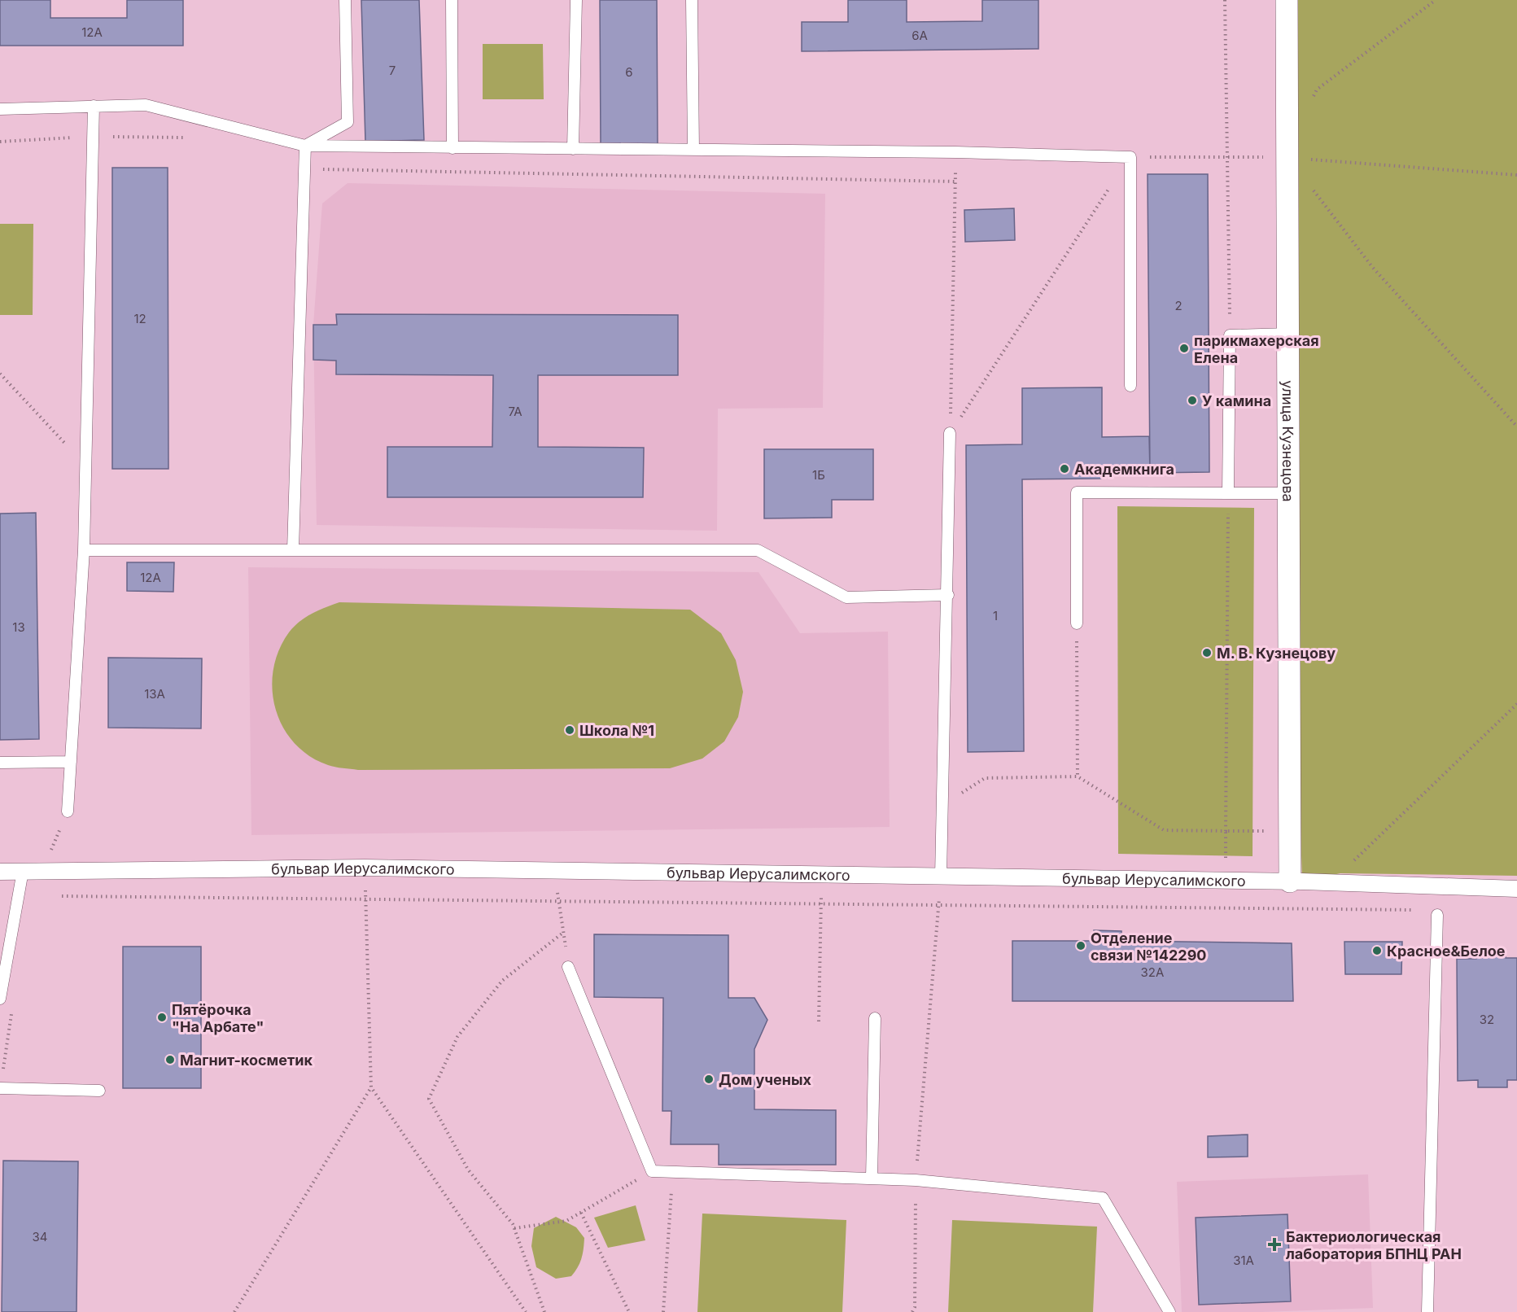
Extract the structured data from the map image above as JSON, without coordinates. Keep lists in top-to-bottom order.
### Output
{
  "streets": {
    "street": ["улица Кузнецова", "бульвар Иерусалимского"]
  },
  "crossings": [
    ["улица Кузнецова", "бульвар Иерусалимского"]
  ],
  "places": {
    "other": [
      "парикмахерская Елена",
      "У камина",
      "Академкнига",
      "М. В. Кузнецову",
      "Школа №1",
      "Отделение связи №142290",
      "Красное&Белое",
      "Пятёрочка \"На Арбате\"",
      "Магнит-косметик",
      "Дом ученых"
    ],
    "health": ["Бактериологическая лаборатория БПНЦ РАН"]
  },
  "house_numbers": [
    "12А",
    "6А",
    "7",
    "6",
    "2",
    "12",
    "7А",
    "1Б",
    "12А",
    "1",
    "13",
    "13А",
    "32А",
    "32",
    "34",
    "31А"
  ]
}
